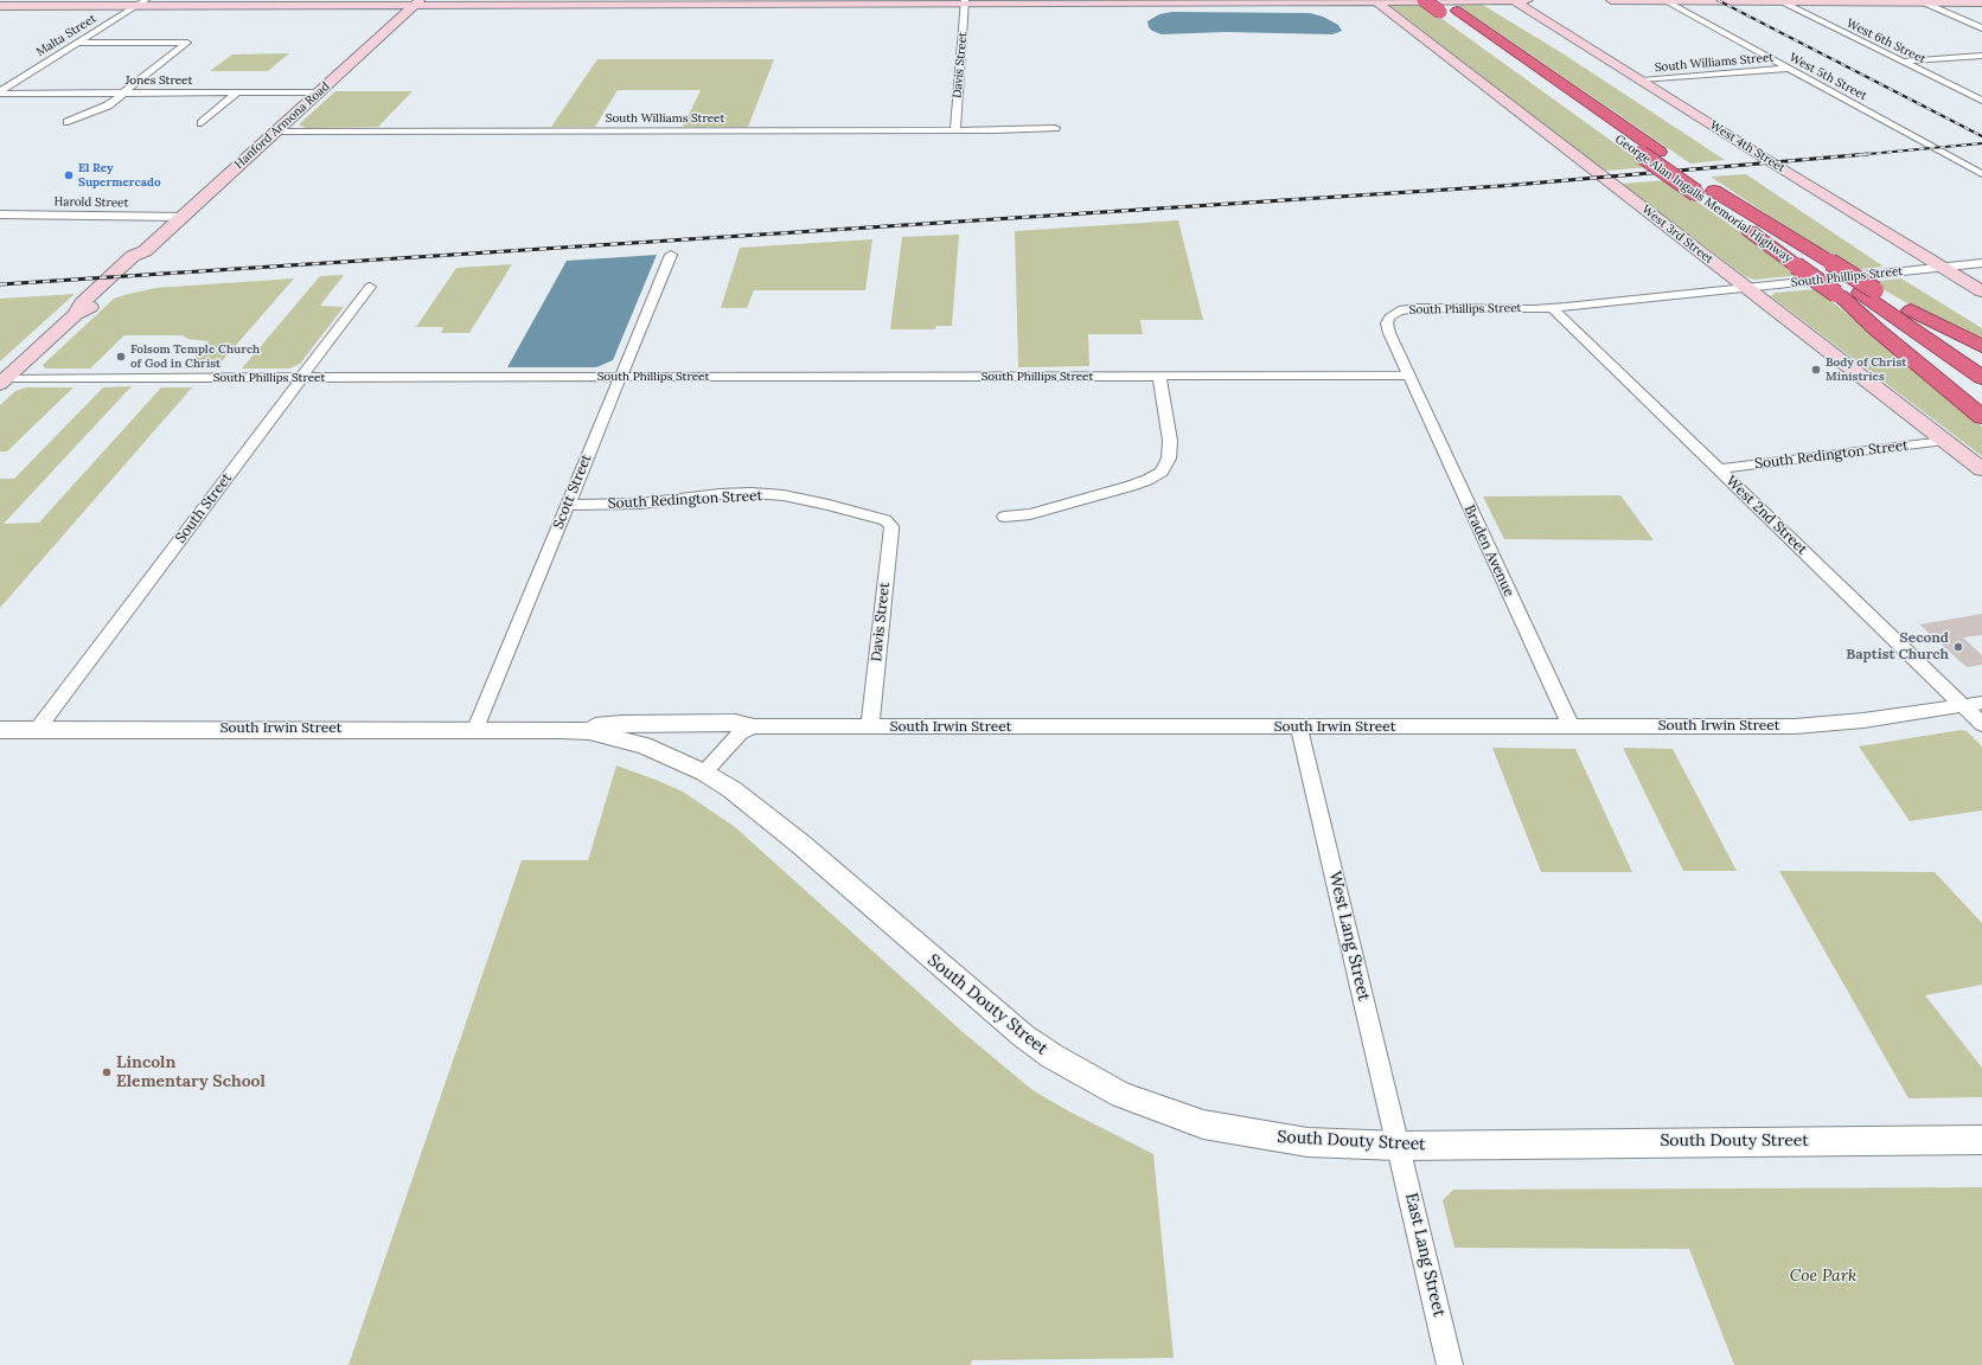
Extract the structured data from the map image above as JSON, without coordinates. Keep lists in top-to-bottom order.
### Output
{
  "streets": {
    "highway": ["George Alan Ingalls Memorial Highway"],
    "main road": ["Hanford Armona Road", "West 4th Street", "West 3rd Street"],
    "street": [
      "Malta Street",
      "West 6th Street",
      "South Williams Street",
      "Davis Street",
      "West 5th Street",
      "Jones Street",
      "Harold Street",
      "South Phillips Street",
      "South Redington Street",
      "Scott Street",
      "South Street",
      "West 2nd Street",
      "Braden Avenue",
      "South Irwin Street",
      "West Lang Street",
      "South Douty Street",
      "East Lang Street"
    ]
  },
  "crossings": [
    ["Malta Street", "Jones Street"],
    ["South Williams Street", "Davis Street"],
    ["South Williams Street", "West 5th Street"],
    ["South Williams Street", "Hanford Armona Road"],
    ["South Williams Street", "West 4th Street"],
    ["Davis Street", "South Redington Street"],
    ["Davis Street", "South Irwin Street"],
    ["Jones Street", "Hanford Armona Road"],
    ["Hanford Armona Road", "Harold Street"],
    ["Hanford Armona Road", "South Phillips Street"],
    ["West 4th Street", "South Phillips Street"],
    ["West 3rd Street", "South Phillips Street"],
    ["West 3rd Street", "South Redington Street"],
    ["South Phillips Street", "Scott Street"],
    ["South Phillips Street", "South Street"],
    ["South Phillips Street", "West 2nd Street"],
    ["South Phillips Street", "Braden Avenue"],
    ["South Redington Street", "Scott Street"],
    ["South Redington Street", "West 2nd Street"],
    ["Scott Street", "South Irwin Street"],
    ["South Street", "South Irwin Street"],
    ["West 2nd Street", "South Irwin Street"],
    ["Braden Avenue", "South Irwin Street"],
    ["South Irwin Street", "West Lang Street"],
    ["South Irwin Street", "South Douty Street"],
    ["West Lang Street", "South Douty Street"],
    ["West Lang Street", "East Lang Street"],
    ["South Douty Street", "East Lang Street"]
  ],
  "parks": ["Coe Park"],
  "places": [
    "El Rey Supermercado",
    "Folsom Temple Church of God in Christ",
    "Body of Christ Ministries",
    "Second Baptist Church",
    "Lincoln Elementary School"
  ]
}
